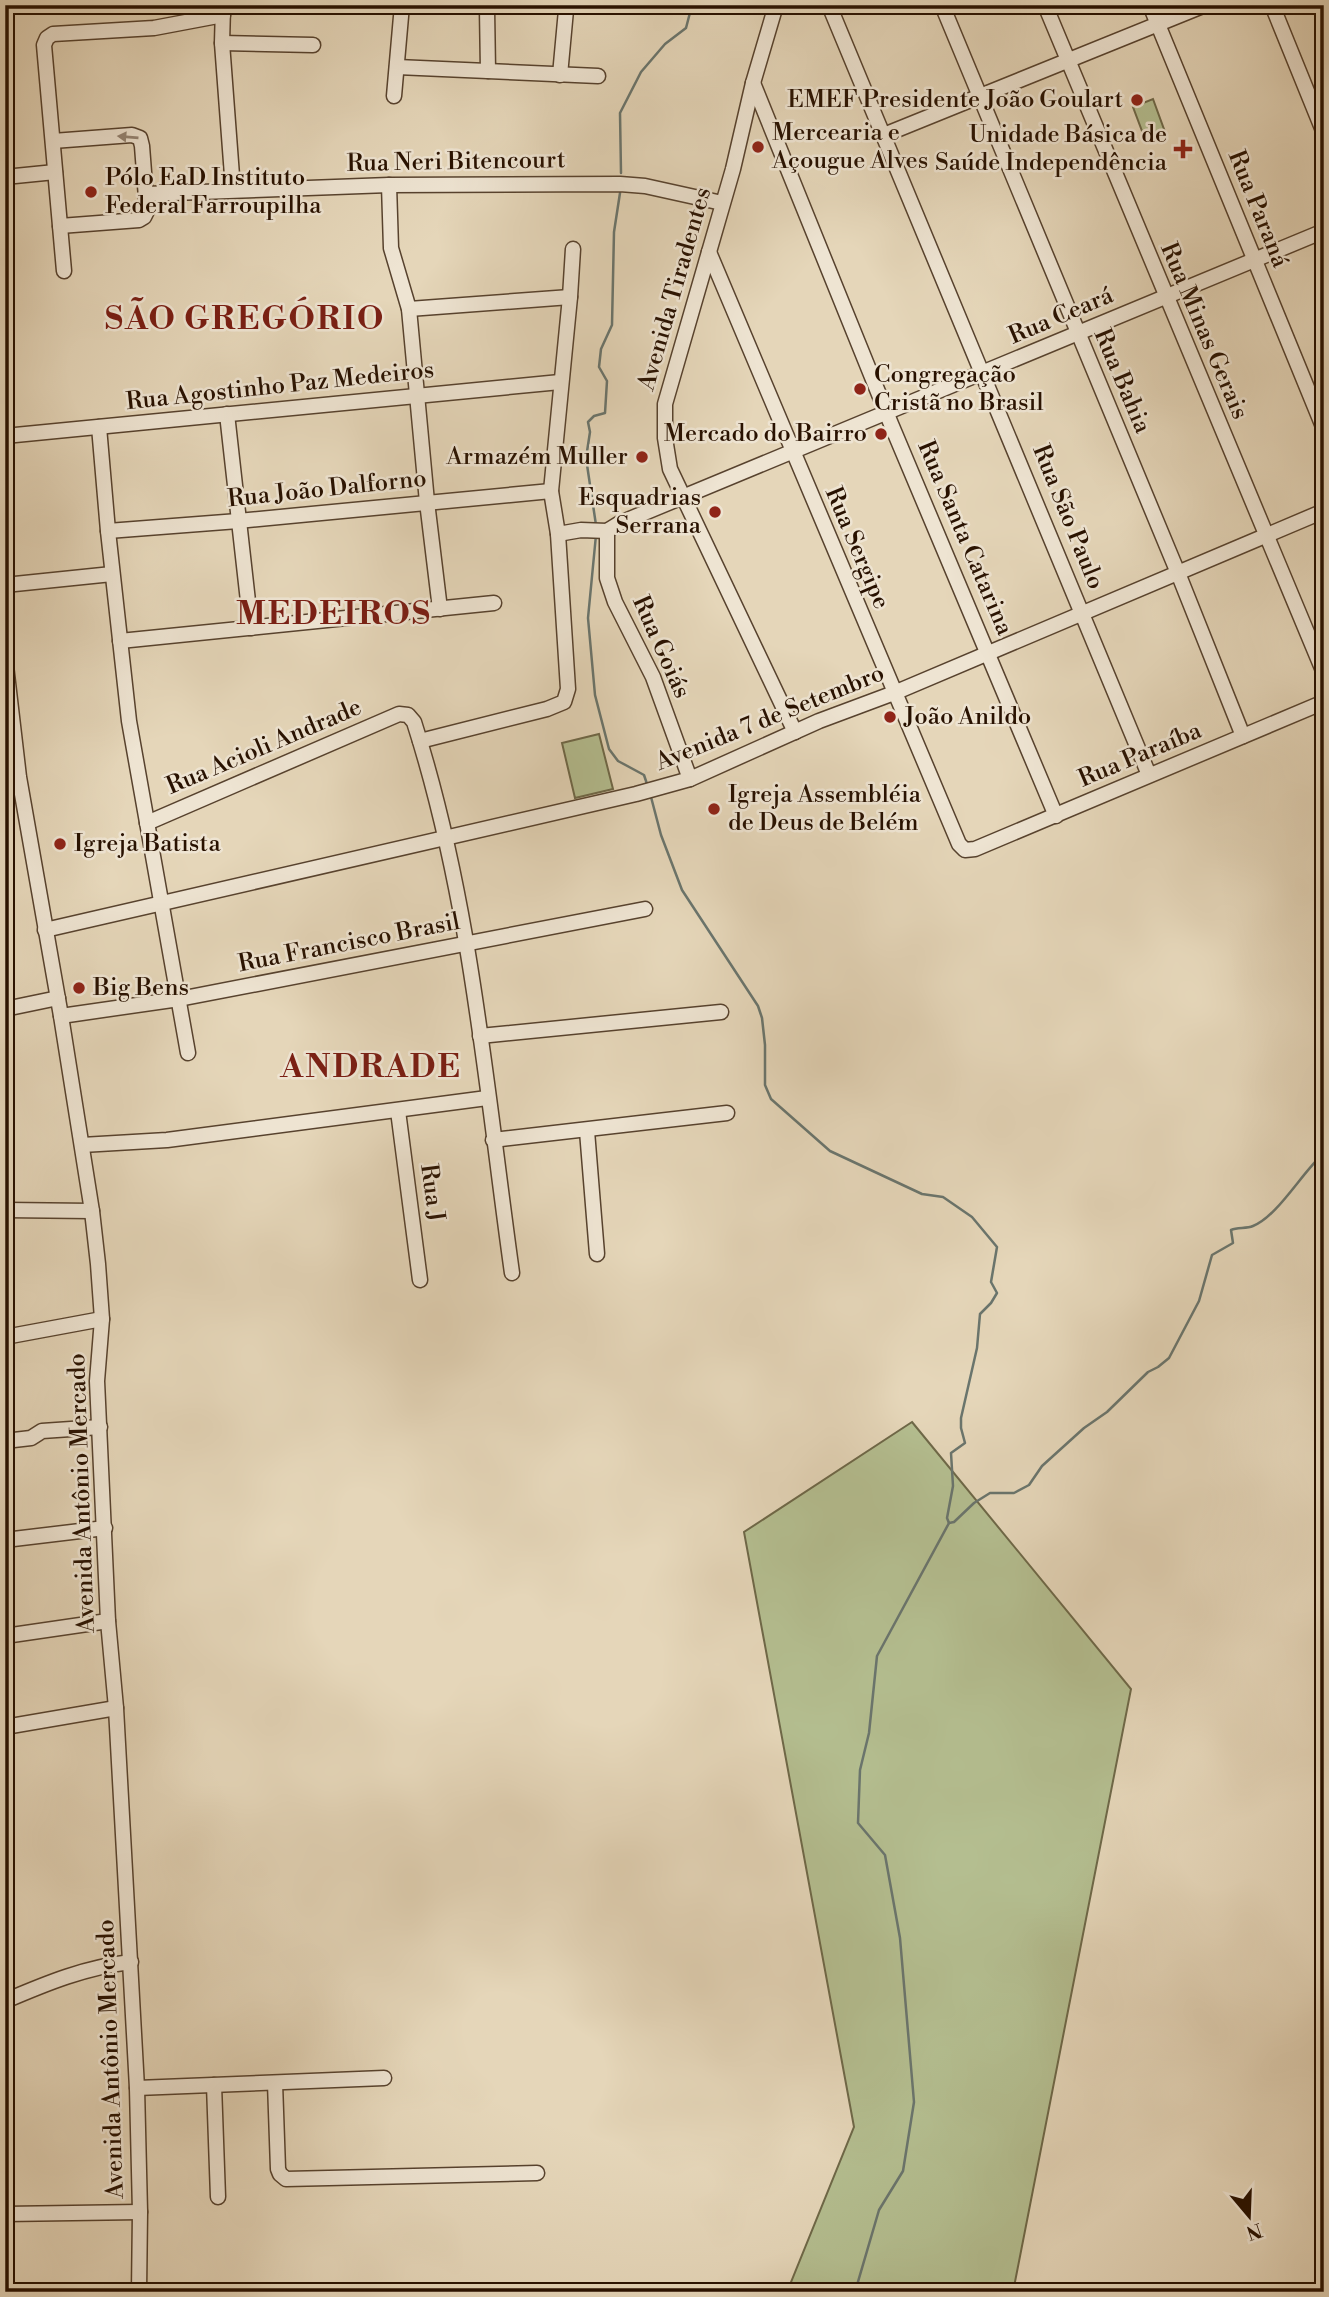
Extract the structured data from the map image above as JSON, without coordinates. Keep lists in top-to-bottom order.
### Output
{
  "streets": {
    "street": [
      "Rua Neri Bitencourt",
      "Rua Paraná",
      "Avenida Tiradentes",
      "Rua Ceará",
      "Rua Minas Gerais",
      "Rua Bahia",
      "Rua Agostinho Paz Medeiros",
      "Rua João Dalforno",
      "Rua São Paulo",
      "Rua Santa Catarina",
      "Rua Sergipe",
      "Rua Goiás",
      "Avenida 7 de Setembro",
      "Rua Acioli Andrade",
      "Rua Paraíba",
      "Rua Francisco Brasil",
      "Rua J",
      "Avenida Antônio Mercado"
    ]
  },
  "crossings": [
    ["Rua Neri Bitencourt", "Avenida Tiradentes"],
    ["Rua Paraná", "Rua Ceará"],
    ["Avenida Tiradentes", "Rua Ceará"],
    ["Avenida Tiradentes", "Rua Santa Catarina"],
    ["Avenida Tiradentes", "Rua Sergipe"],
    ["Avenida Tiradentes", "Avenida 7 de Setembro"],
    ["Rua Ceará", "Rua Minas Gerais"],
    ["Rua Ceará", "Rua Bahia"],
    ["Rua Ceará", "Rua São Paulo"],
    ["Rua Ceará", "Rua Santa Catarina"],
    ["Rua Ceará", "Rua Sergipe"],
    ["Rua Ceará", "Rua Goiás"],
    ["Rua Minas Gerais", "Avenida 7 de Setembro"],
    ["Rua Bahia", "Avenida 7 de Setembro"],
    ["Rua Bahia", "Rua Paraíba"],
    ["Rua São Paulo", "Avenida 7 de Setembro"],
    ["Rua São Paulo", "Rua Paraíba"],
    ["Rua Santa Catarina", "Avenida 7 de Setembro"],
    ["Rua Santa Catarina", "Rua Paraíba"],
    ["Rua Sergipe", "Avenida 7 de Setembro"],
    ["Rua Sergipe", "Rua Paraíba"],
    ["Rua Goiás", "Avenida 7 de Setembro"],
    ["Avenida 7 de Setembro", "Avenida Antônio Mercado"],
    ["Rua Francisco Brasil", "Avenida Antônio Mercado"]
  ],
  "districts": ["SÃO GREGÓRIO", "MEDEIROS", "ANDRADE"],
  "places": {
    "other": [
      "EMEF Presidente João Goulart",
      "Mercearia e Açougue Alves",
      "Pólo EaD Instituto Federal Farroupilha",
      "Congregação Cristã no Brasil",
      "Mercado do Bairro",
      "Armazém Muller",
      "Esquadrias Serrana",
      "João Anildo",
      "Igreja Assembléia de Deus de Belém",
      "Igreja Batista",
      "Big Bens"
    ],
    "health": ["Unidade Básica de Saúde Independência"]
  },
  "north": "bottom"
}
